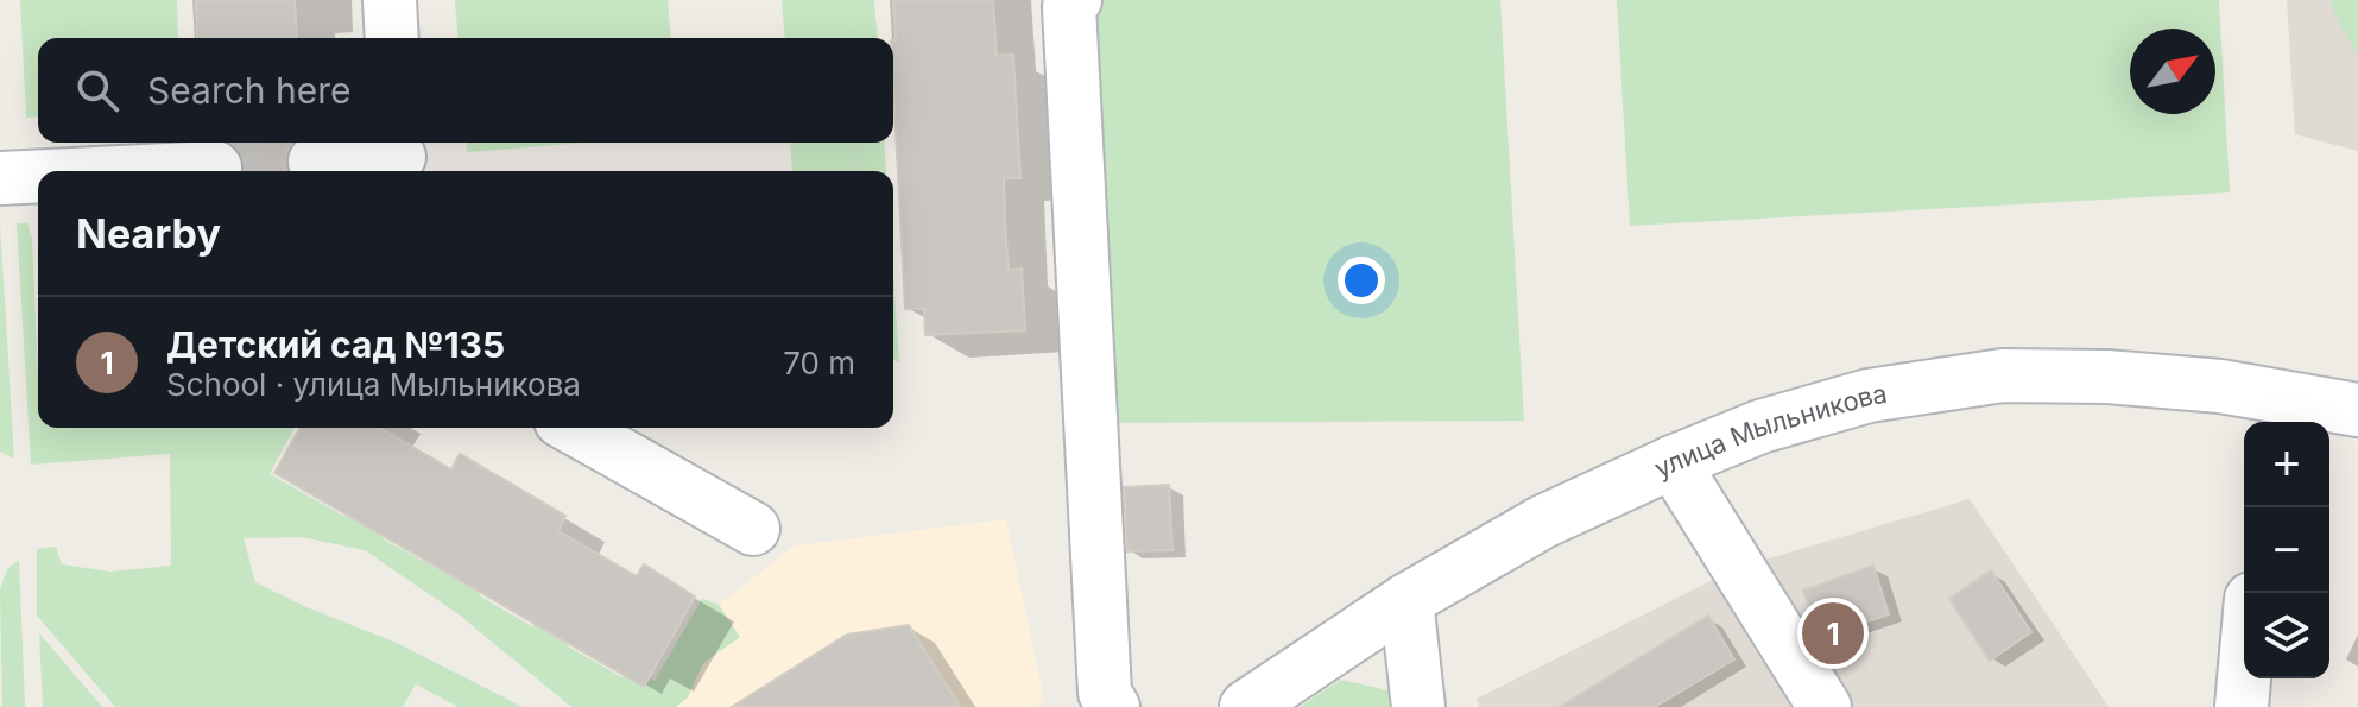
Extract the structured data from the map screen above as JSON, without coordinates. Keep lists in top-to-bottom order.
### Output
{
  "streets": {
    "street": ["улица Мыльникова"]
  },
  "north": "top right",
  "page": {
    "search": "Search here",
    "heading": "Nearby",
    "list": [
      {
        "mark": "1",
        "name": "Детский сад №135",
        "note": "School · улица Мыльникова",
        "value": "70 m"
      }
    ],
    "map_buttons": ["+", "−"],
    "pins": "1"
  }
}
